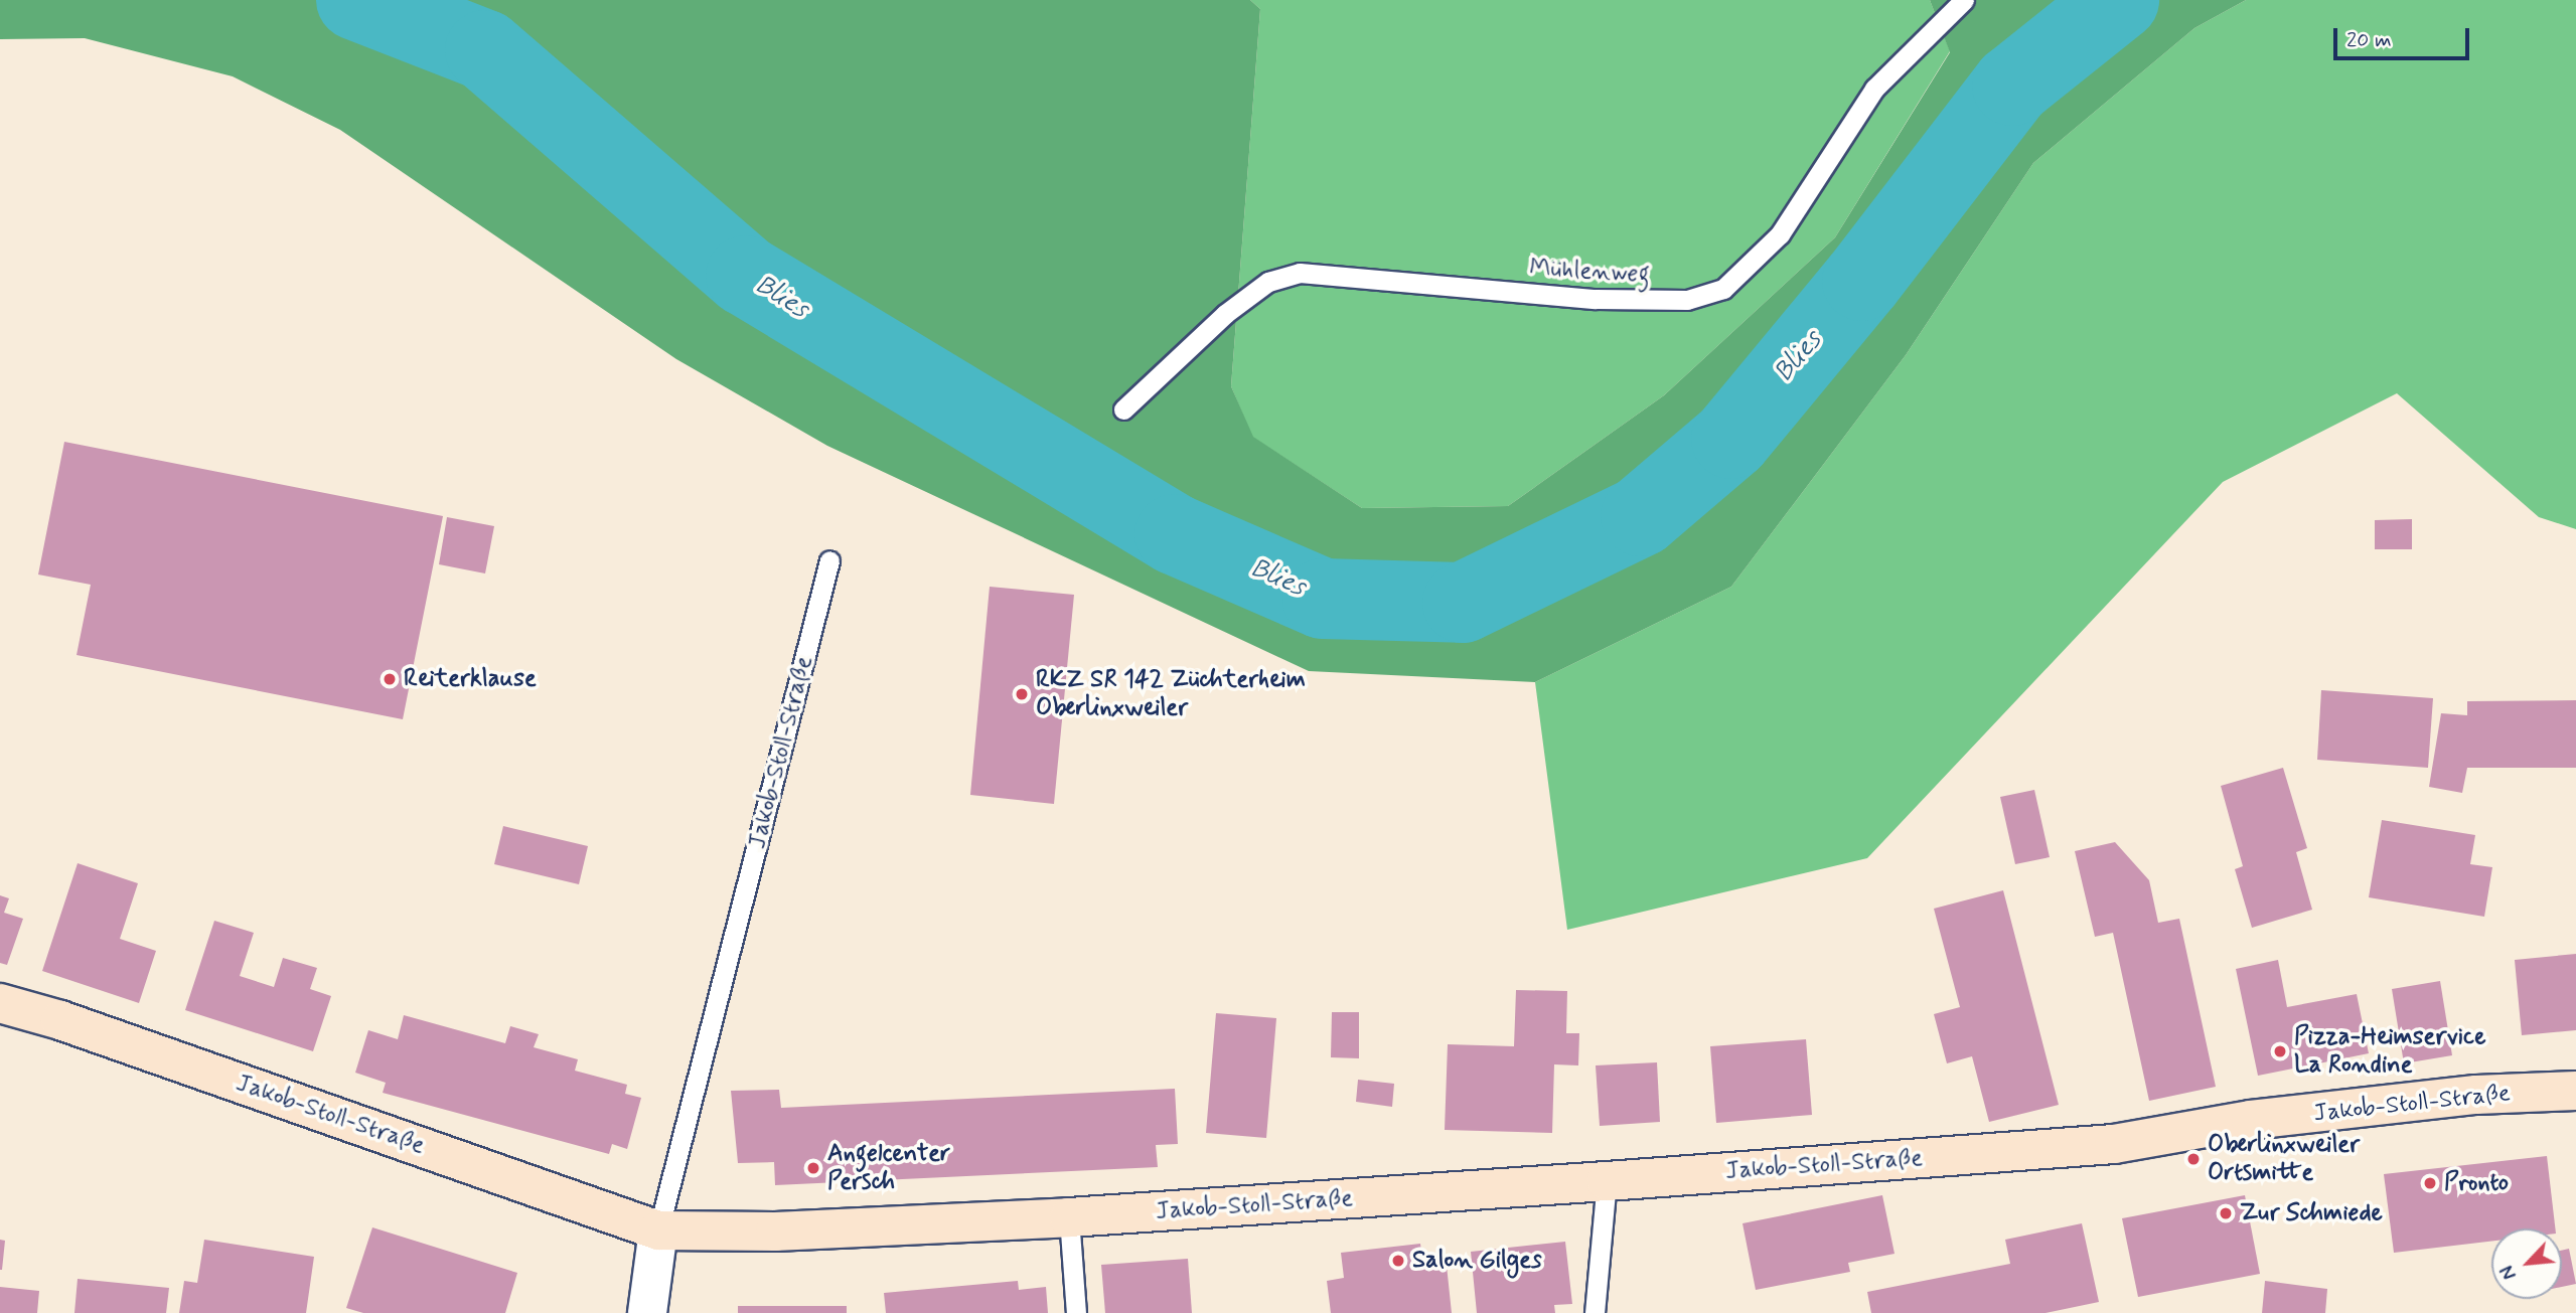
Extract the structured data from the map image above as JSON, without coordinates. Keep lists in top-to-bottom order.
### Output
{
  "streets": {
    "main road": ["Jakob-Stoll-Straße"],
    "lane": ["Mühlenweg"]
  },
  "water": ["Blies"],
  "places": [
    "Reiterklause",
    "RKZ SR 142 Züchterheim Oberlinxweiler",
    "Pizza-Heimservice La Rondine",
    "Oberlinxweiler Ortsmitte",
    "Angelcenter Persch",
    "Pronto",
    "Zur Schmiede",
    "Salon Gilges"
  ],
  "scale_bar": "20 m",
  "north": "bottom left"
}
